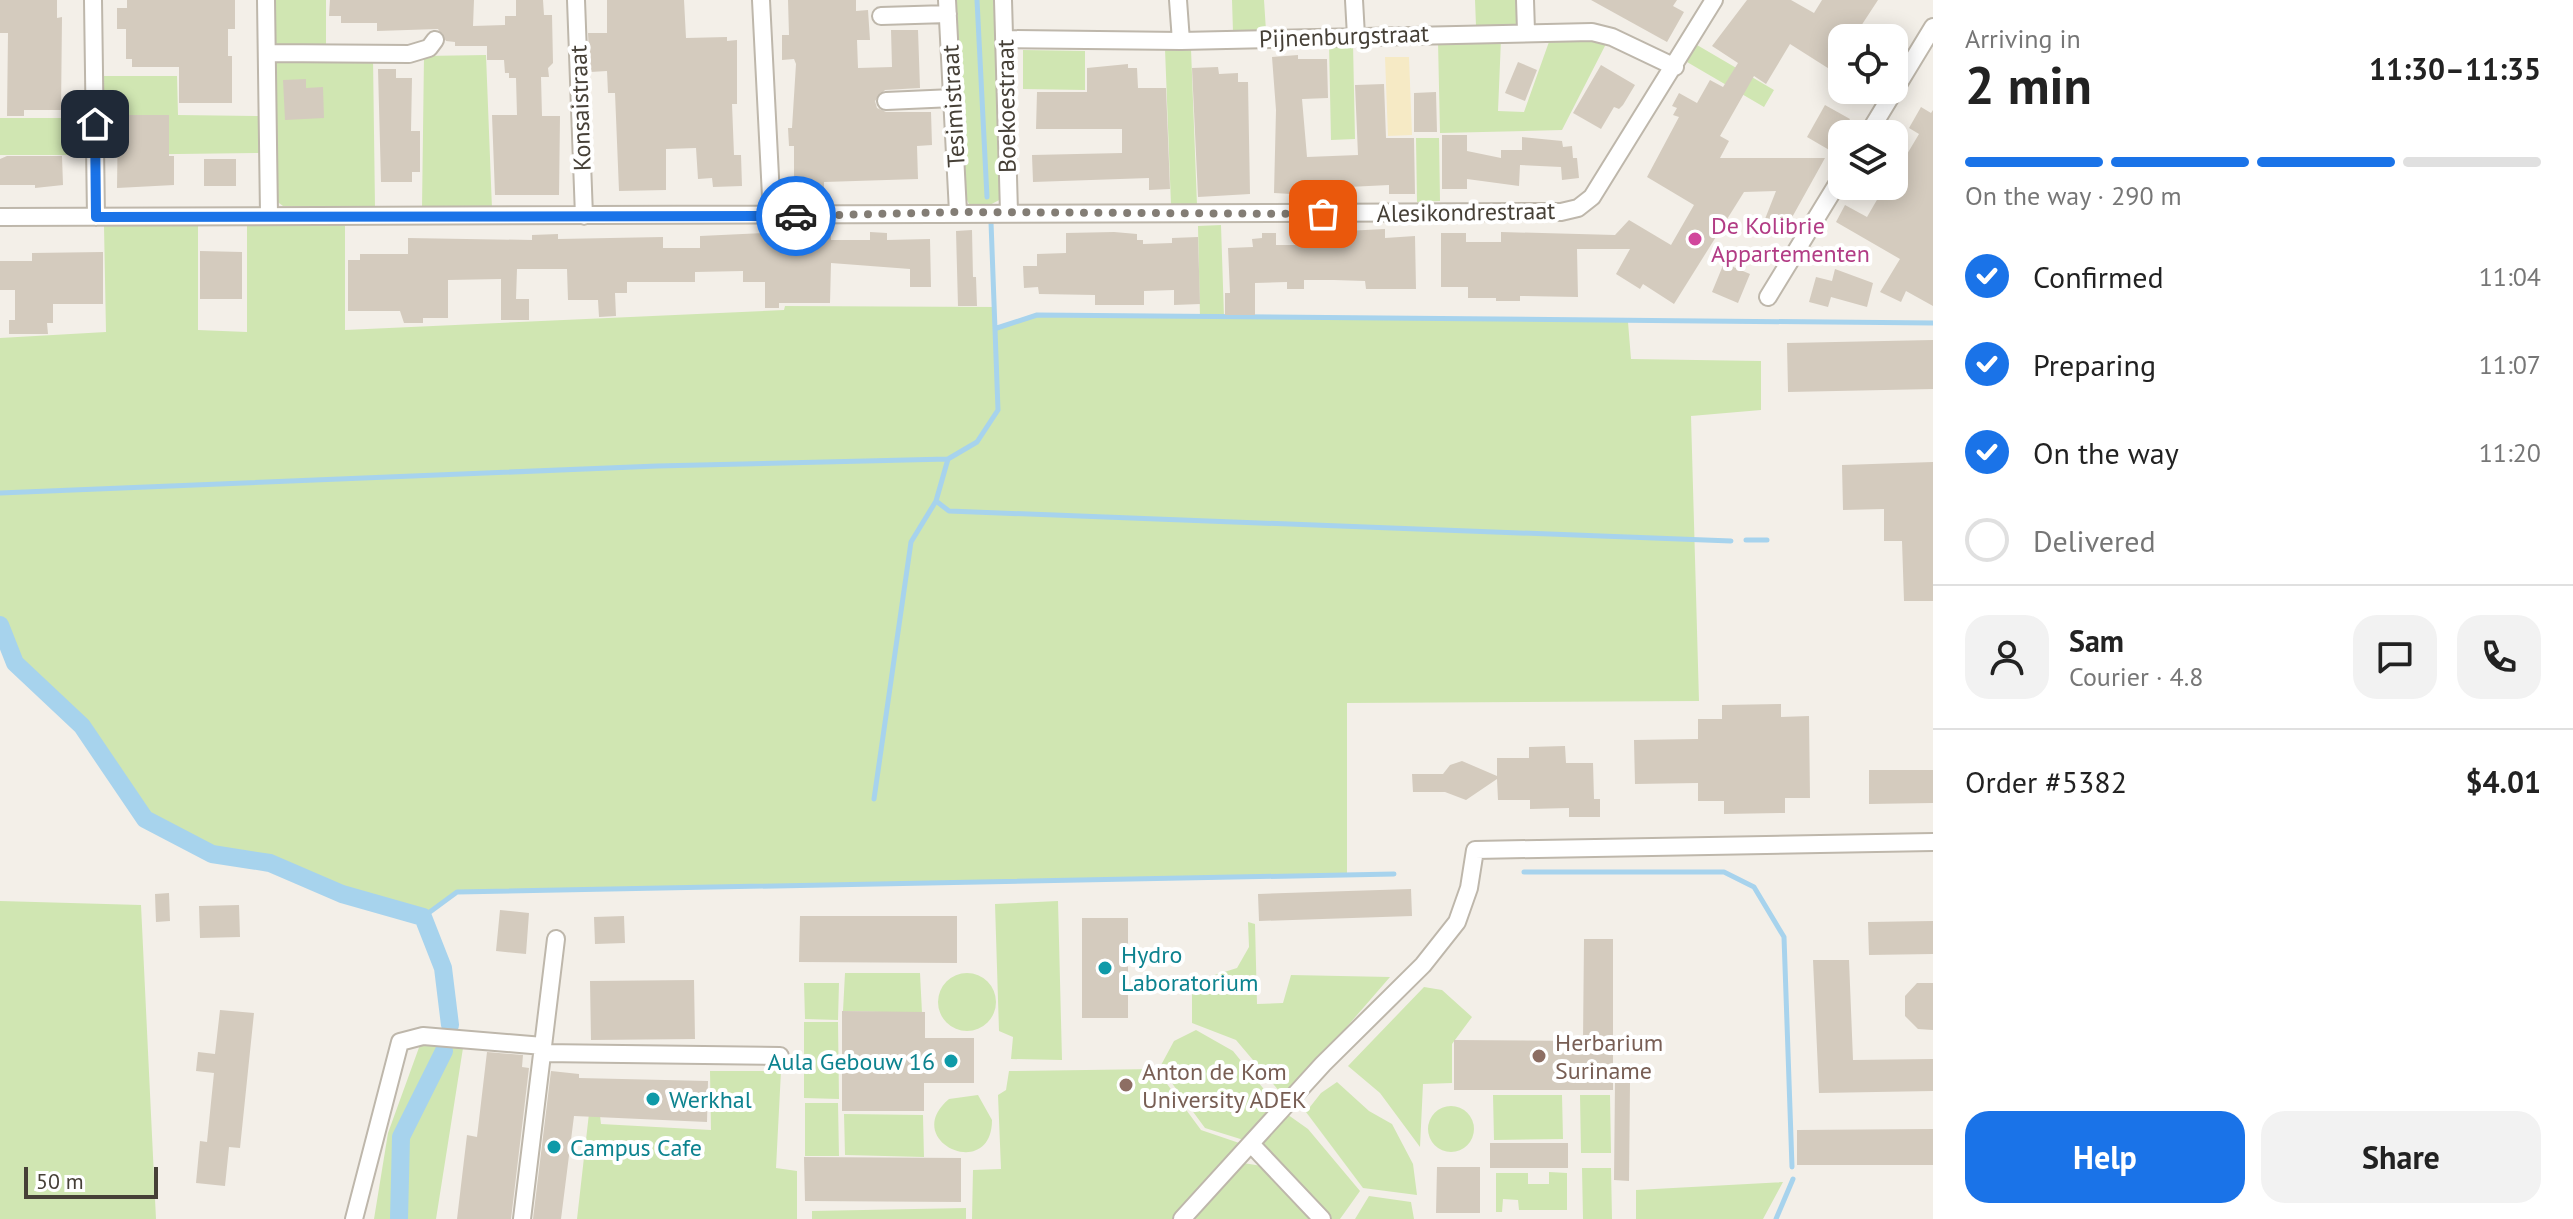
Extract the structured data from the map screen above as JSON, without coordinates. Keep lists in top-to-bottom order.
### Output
{
  "streets": {
    "street": [
      "Pijnenburgstraat",
      "Tesimistraat",
      "Boekoestraat",
      "Konsaistraat",
      "Alesikondrestraat"
    ]
  },
  "crossings": [
    ["Pijnenburgstraat", "Boekoestraat"],
    ["Pijnenburgstraat", "Alesikondrestraat"],
    ["Tesimistraat", "Alesikondrestraat"],
    ["Boekoestraat", "Alesikondrestraat"],
    ["Konsaistraat", "Alesikondrestraat"]
  ],
  "places": [
    "De Kolibrie Appartementen",
    "Hydro Laboratorium",
    "Herbarium Suriname",
    "Aula Gebouw 16",
    "Anton de Kom University ADEK",
    "Werkhal",
    "Campus Cafe"
  ],
  "scale_bar": "50 m",
  "page": {
    "heading": ["2 min", "Arriving in", "11:30–11:35"],
    "panel": [
      "Sam",
      "Courier · 4.8",
      "Order #5382",
      "$4.01"
    ],
    "bar": "On the way · 290 m",
    "list": [
      ["Confirmed", "11:04"],
      ["Preparing", "11:07"],
      ["On the way", "11:20"],
      "Delivered"
    ],
    "buttons": ["Help", "Share"],
    "scale": "50 m"
  }
}
